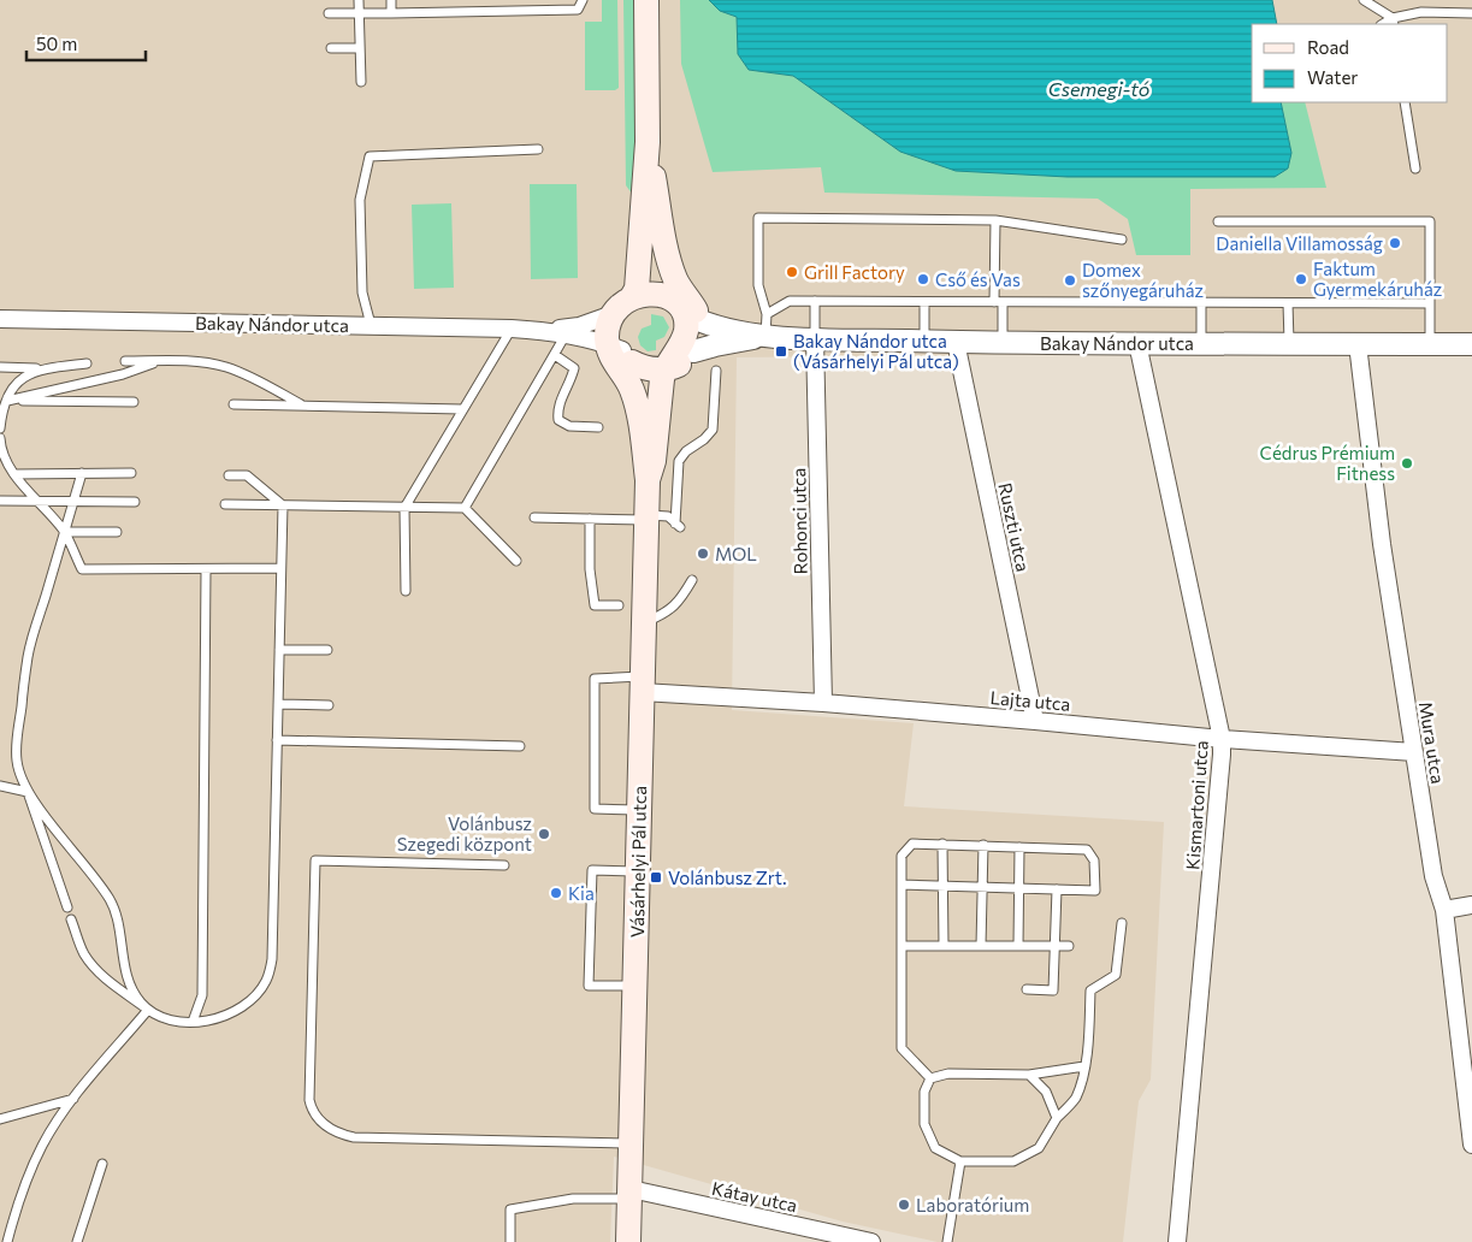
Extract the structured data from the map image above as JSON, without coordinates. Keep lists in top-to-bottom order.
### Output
{
  "streets": {
    "main road": ["Vásárhelyi Pál utca"],
    "street": [
      "Bakay Nándor utca",
      "Rohonci utca",
      "Ruszti utca",
      "Lajta utca",
      "Mura utca",
      "Kismartoni utca",
      "Kátay utca"
    ]
  },
  "crossings": [
    ["Bakay Nándor utca", "Rohonci utca"],
    ["Bakay Nándor utca", "Ruszti utca"],
    ["Bakay Nándor utca", "Mura utca"],
    ["Bakay Nándor utca", "Kismartoni utca"],
    ["Bakay Nándor utca", "Vásárhelyi Pál utca"],
    ["Rohonci utca", "Lajta utca"],
    ["Ruszti utca", "Lajta utca"],
    ["Lajta utca", "Mura utca"],
    ["Lajta utca", "Kismartoni utca"],
    ["Lajta utca", "Vásárhelyi Pál utca"],
    ["Vásárhelyi Pál utca", "Kátay utca"]
  ],
  "water": ["Csemegi-tó"],
  "places": {
    "other": [
      "Daniella Villamosság",
      "Grill Factory",
      "Cső és Vas",
      "Faktum Gyermekáruház",
      "Domex szőnyegáruház",
      "Cédrus Prémium Fitness",
      "MOL",
      "Volánbusz Szegedi központ",
      "Kia",
      "Laboratórium"
    ],
    "transit": ["Bakay Nándor utca (Vásárhelyi Pál utca)", "Volánbusz Zrt."]
  },
  "legend": ["Road", "Water"],
  "scale_bar": "50 m"
}
